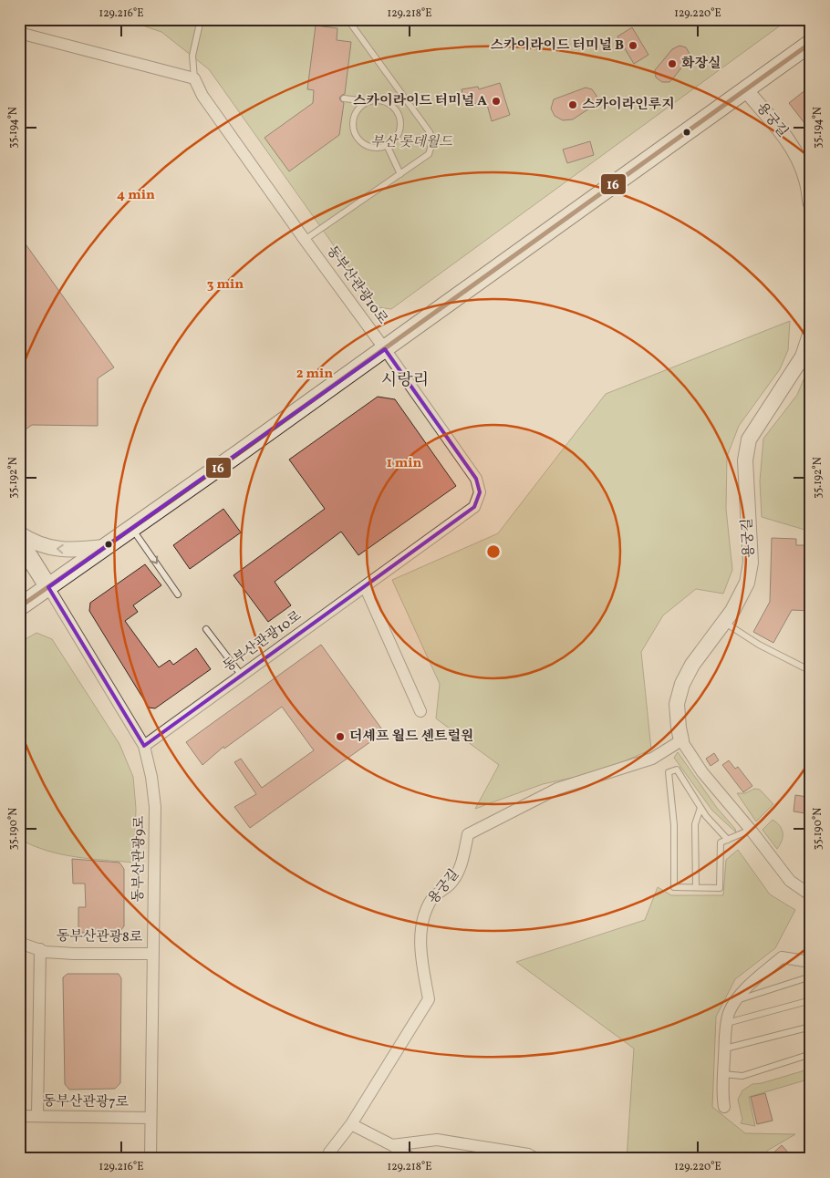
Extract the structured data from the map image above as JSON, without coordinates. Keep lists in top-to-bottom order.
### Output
{
  "streets": {
    "street": [
      "용궁길",
      "동부산관광10로",
      "동부산관광9로",
      "동부산관광8로",
      "동부산관광7로"
    ]
  },
  "crossings": [
    ["동부산관광10로", "동부산관광9로"],
    ["동부산관광9로", "동부산관광8로"],
    ["동부산관광9로", "동부산관광7로"]
  ],
  "districts": ["시랑리"],
  "parks": ["부산 롯데월드"],
  "places": [
    "스카이라이드 터미널 B",
    "화장실",
    "스카이라이드 터미널 A",
    "스카이라인루지",
    "더셰프 월드 센트럴원"
  ],
  "lines": ["transit line 16"],
  "coordinates": [
    "129.216°E",
    "129.218°E",
    "129.220°E",
    "35.194°N",
    "35.192°N",
    "35.190°N"
  ],
  "rings": [
    "4 min",
    "3 min",
    "2 min",
    "1 min"
  ]
}
